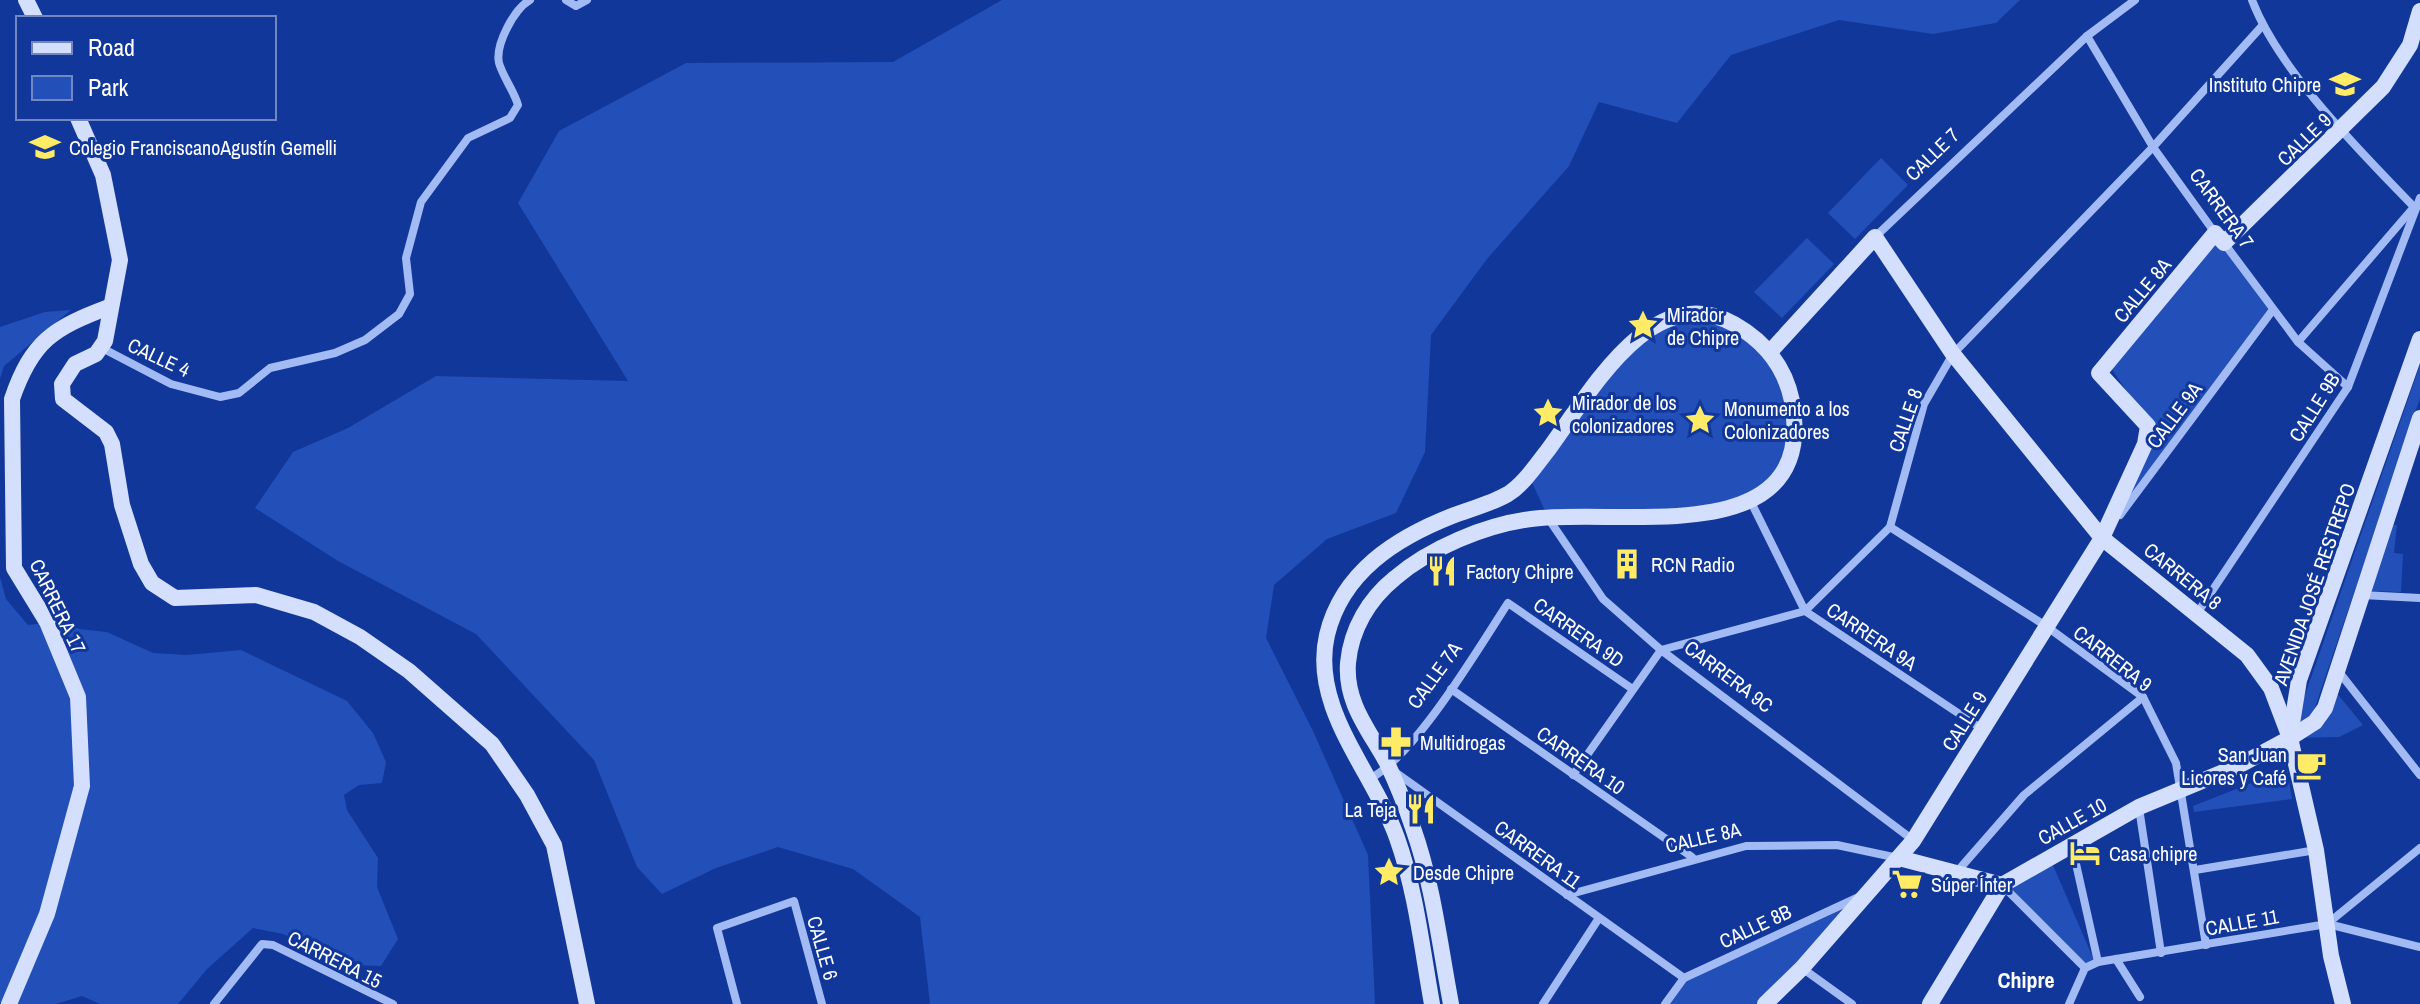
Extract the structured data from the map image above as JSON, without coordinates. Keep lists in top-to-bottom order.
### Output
{
  "streets": {
    "street": [
      "CALLE 9",
      "CALLE 7",
      "CARRERA 7",
      "CALLE 8A",
      "CALLE 4",
      "CALLE 9B",
      "CALLE 9A",
      "CALLE 8",
      "CARRERA 8",
      "AVENIDA JOSÉ RESTREPO",
      "CARRERA 17",
      "CARRERA 9D",
      "CARRERA 9A",
      "CARRERA 9",
      "CALLE 7A",
      "CARRERA 9C",
      "CARRERA 10",
      "CALLE 10",
      "CARRERA 11",
      "CALLE 11",
      "CALLE 8B",
      "CALLE 6",
      "CARRERA 15"
    ]
  },
  "crossings": [
    ["CALLE 9", "CARRERA 7"],
    ["CALLE 9", "CALLE 8A"],
    ["CALLE 9", "CALLE 9A"],
    ["CALLE 9", "CARRERA 8"],
    ["CALLE 9", "CARRERA 9A"],
    ["CALLE 9", "CARRERA 9"],
    ["CALLE 9", "CARRERA 9C"],
    ["CALLE 9", "CALLE 8B"],
    ["CALLE 7", "CARRERA 7"],
    ["CALLE 7", "CARRERA 8"],
    ["CARRERA 7", "CALLE 8A"],
    ["CARRERA 7", "CALLE 9B"],
    ["CARRERA 7", "CALLE 9A"],
    ["CARRERA 7", "CALLE 8"],
    ["CALLE 8A", "CARRERA 10"],
    ["CALLE 8A", "CARRERA 11"],
    ["CALLE 9B", "CARRERA 8"],
    ["CALLE 9A", "CARRERA 8"],
    ["CALLE 8", "CARRERA 8"],
    ["CALLE 8", "CARRERA 9A"],
    ["CALLE 8", "CARRERA 9"],
    ["CALLE 8", "CARRERA 9C"],
    ["CARRERA 8", "AVENIDA JOSÉ RESTREPO"],
    ["CARRERA 8", "CALLE 10"],
    ["CARRERA 8", "CALLE 11"],
    ["AVENIDA JOSÉ RESTREPO", "CALLE 10"],
    ["CARRERA 9D", "CALLE 7A"],
    ["CARRERA 9", "CALLE 10"],
    ["CARRERA 9", "CALLE 11"],
    ["CALLE 7A", "CARRERA 10"],
    ["CALLE 7A", "CARRERA 11"],
    ["CARRERA 11", "CALLE 8B"]
  ],
  "districts": ["Chipre"],
  "places": {
    "school or university": ["Instituto Chipre", "Colegio FranciscanoAgustín Gemelli"],
    "place": [
      "Mirador de Chipre",
      "Mirador de los colonizadores",
      "Monumento a los Colonizadores",
      "Desde Chipre"
    ],
    "building": ["RCN Radio"],
    "restaurant": ["Factory Chipre", "La Teja"],
    "pharmacy": ["Multidrogas"],
    "cafe": ["San Juan Licores y Café"],
    "hotel": ["Casa chipre"],
    "supermarket": ["Súper Ínter"]
  },
  "legend": ["Road", "Park"]
}
